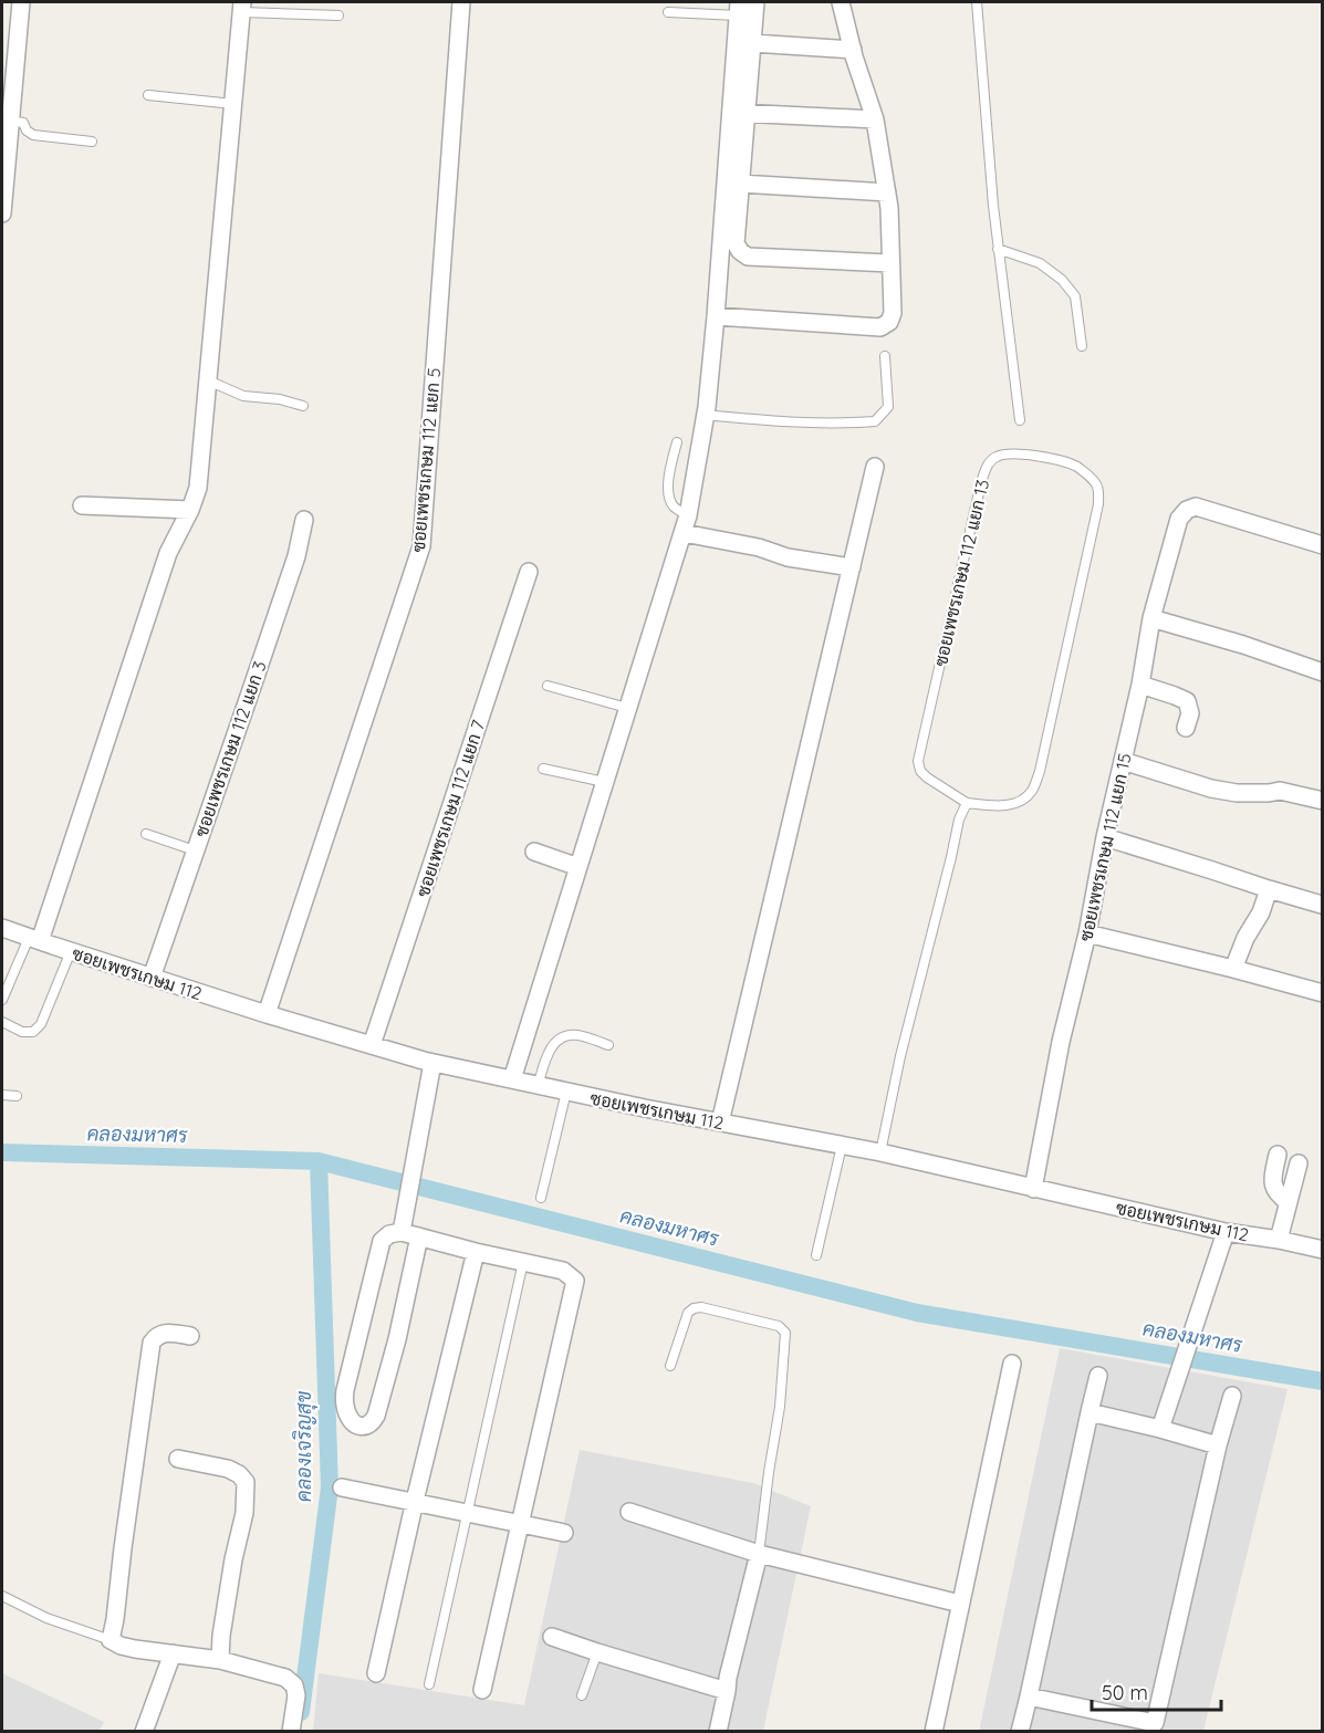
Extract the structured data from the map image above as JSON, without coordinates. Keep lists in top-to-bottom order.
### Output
{
  "streets": {
    "street": [
      "ซอยเพชรเกษม 112 แยก 5",
      "ซอยเพชรเกษม 112 แยก 3",
      "ซอยเพชรเกษม 112 แยก 7",
      "ซอยเพชรเกษม 112 แยก 15",
      "ซอยเพชรเกษม 112"
    ],
    "lane": ["ซอยเพชรเกษม 112 แยก 13"]
  },
  "crossings": [
    ["ซอยเพชรเกษม 112 แยก 5", "ซอยเพชรเกษม 112"],
    ["ซอยเพชรเกษม 112 แยก 3", "ซอยเพชรเกษม 112"],
    ["ซอยเพชรเกษม 112 แยก 7", "ซอยเพชรเกษม 112"],
    ["ซอยเพชรเกษม 112 แยก 15", "ซอยเพชรเกษม 112"]
  ],
  "water": ["คลองมหาศร", "คลองเจริญสุข"],
  "scale_bar": "50 m"
}
